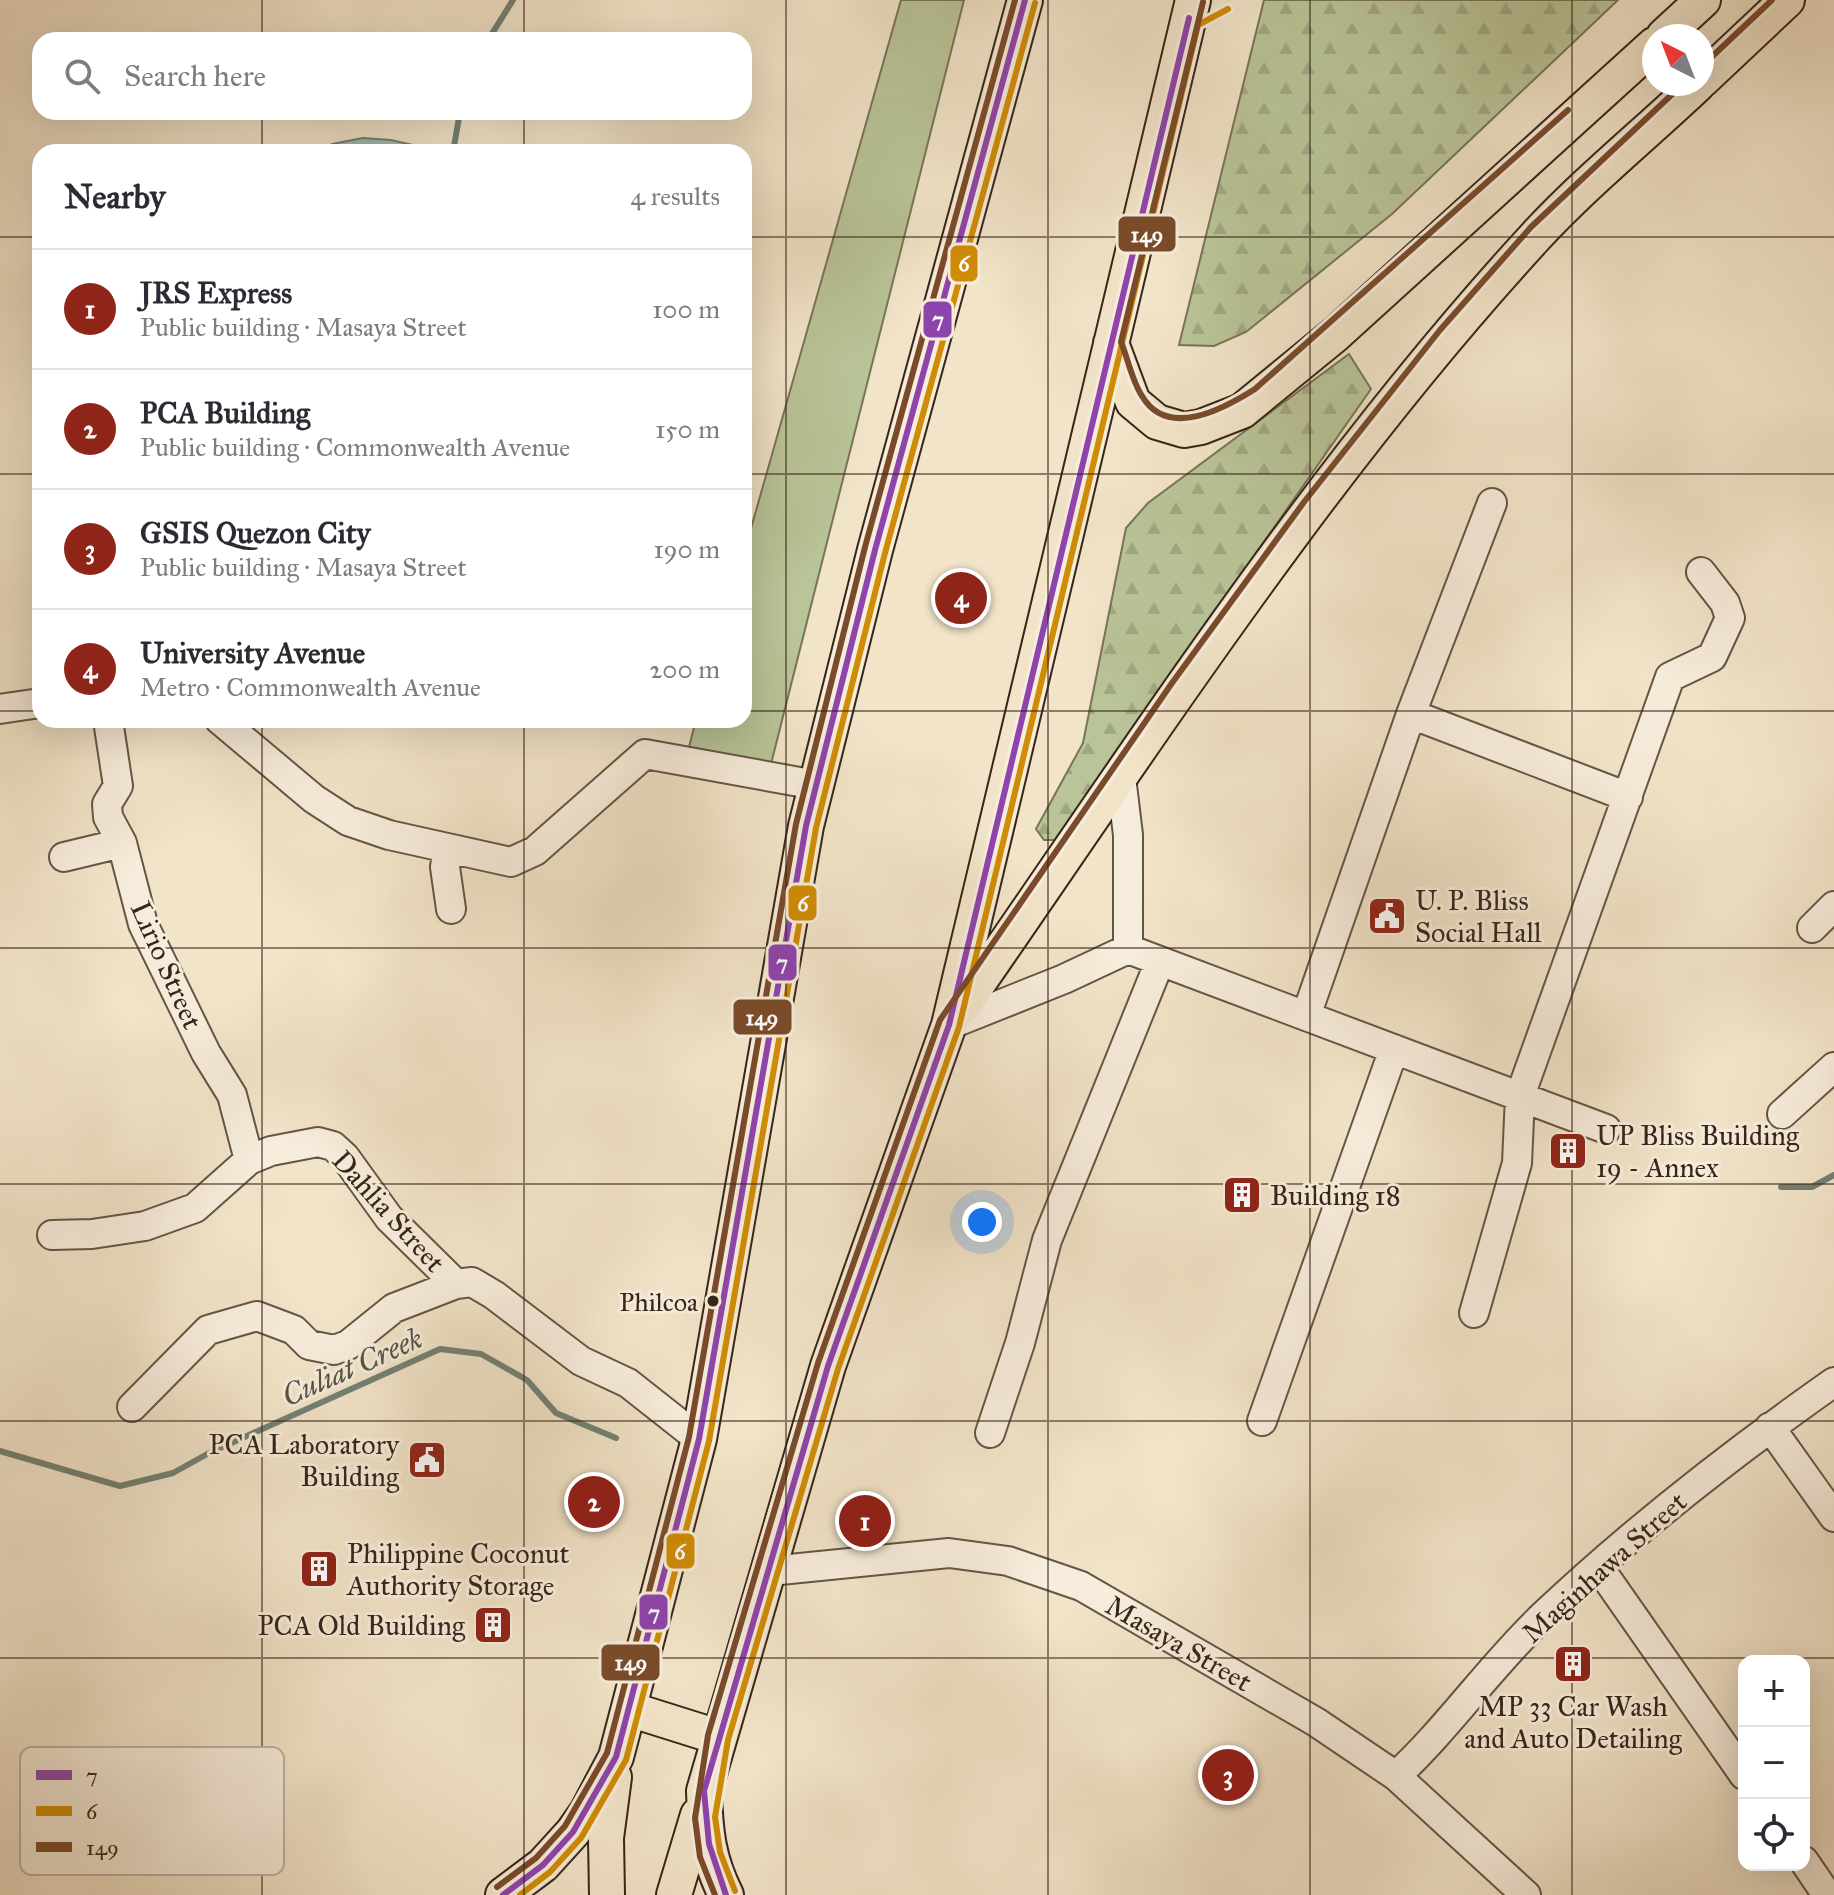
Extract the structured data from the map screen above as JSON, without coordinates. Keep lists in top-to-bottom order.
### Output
{
  "streets": {
    "street": [
      "Lirio Street",
      "Dahlia Street",
      "Maginhawa Street",
      "Masaya Street"
    ]
  },
  "crossings": [
    ["Lirio Street", "Dahlia Street"],
    ["Maginhawa Street", "Masaya Street"]
  ],
  "water": ["Culiat Creek"],
  "places": {
    "public building": ["U. P. Bliss Social Hall", "PCA Laboratory Building"],
    "building": [
      "UP Bliss Building 19 - Annex",
      "Building 18",
      "Philippine Coconut Authority Storage",
      "PCA Old Building",
      "MP 33 Car Wash and Auto Detailing"
    ],
    "other": ["Philcoa"]
  },
  "lines": ["transit line 7", "transit line 149", "transit line 6"],
  "legend": ["7", "6", "149"],
  "north": "top left",
  "page": {
    "search": "Search here",
    "heading": ["Nearby", "4 results"],
    "list": [
      {
        "mark": "1",
        "name": "JRS Express",
        "note": "Public building · Masaya Street",
        "value": "100 m"
      },
      {
        "mark": "2",
        "name": "PCA Building",
        "note": "Public building · Commonwealth Avenue",
        "value": "150 m"
      },
      {
        "mark": "3",
        "name": "GSIS Quezon City",
        "note": "Public building · Masaya Street",
        "value": "190 m"
      },
      {
        "mark": "4",
        "name": "University Avenue",
        "note": "Metro · Commonwealth Avenue",
        "value": "200 m"
      }
    ],
    "pins": [
      "4",
      "2",
      "1",
      "3"
    ],
    "map_buttons": ["+", "−"]
  }
}
